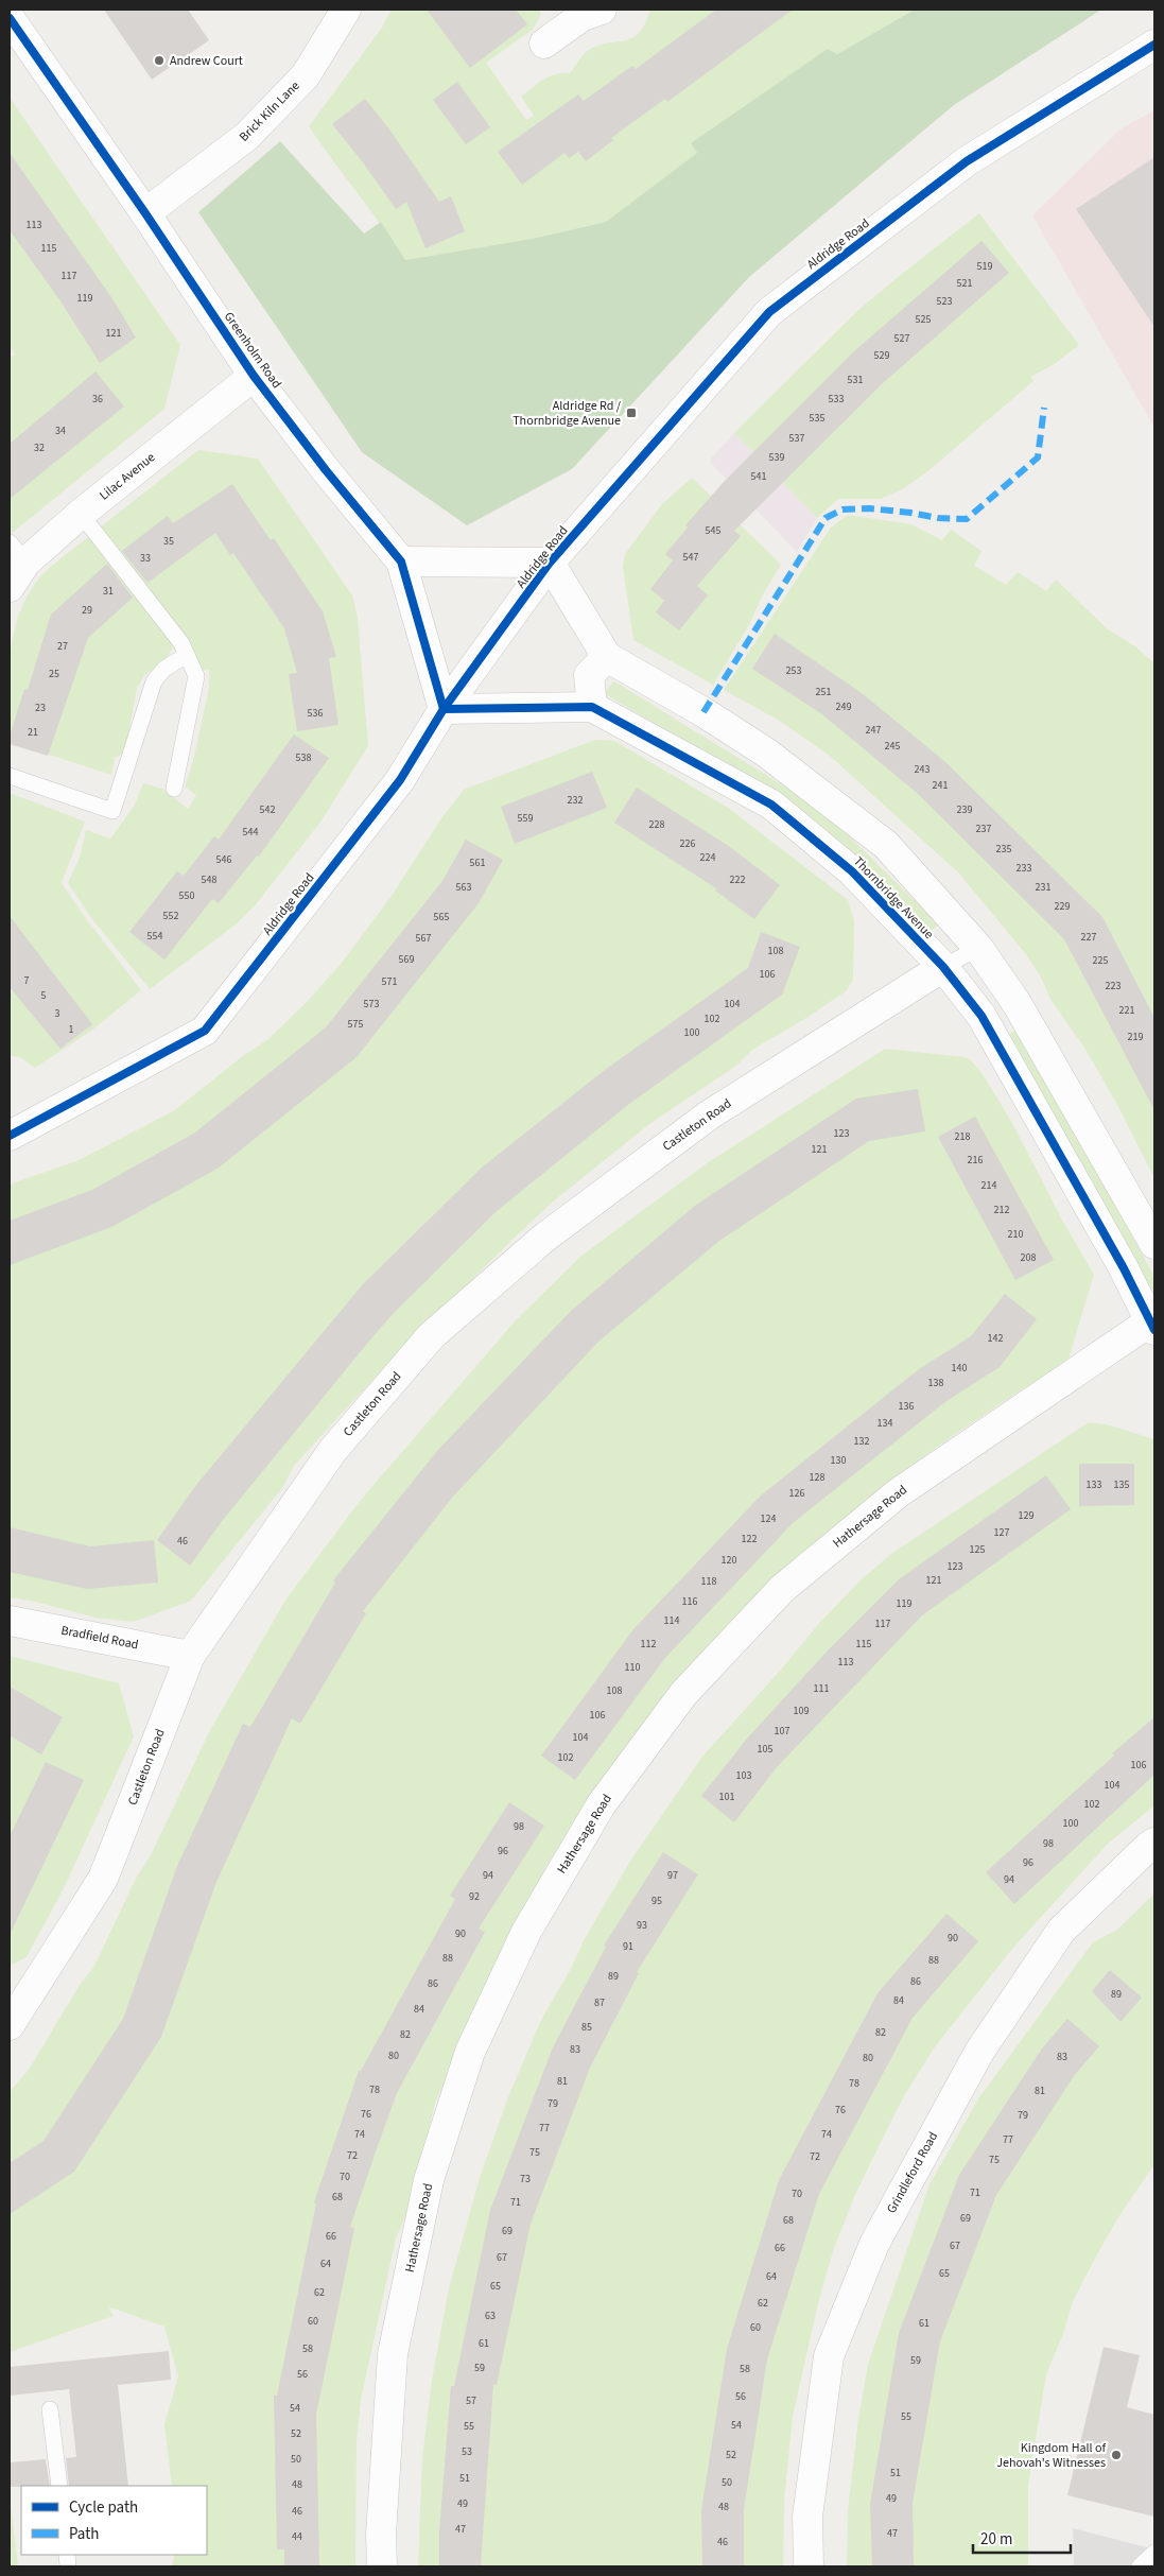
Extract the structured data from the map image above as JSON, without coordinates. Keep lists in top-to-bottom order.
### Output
{
  "streets": {
    "street": [
      "Brick Kiln Lane",
      "Aldridge Road",
      "Greenholm Road",
      "Lilac Avenue",
      "Thornbridge Avenue",
      "Castleton Road",
      "Hathersage Road",
      "Bradfield Road",
      "Grindleford Road"
    ]
  },
  "crossings": [
    ["Brick Kiln Lane", "Greenholm Road"],
    ["Aldridge Road", "Greenholm Road"],
    ["Aldridge Road", "Thornbridge Avenue"],
    ["Greenholm Road", "Lilac Avenue"],
    ["Greenholm Road", "Thornbridge Avenue"],
    ["Thornbridge Avenue", "Castleton Road"],
    ["Thornbridge Avenue", "Hathersage Road"],
    ["Castleton Road", "Bradfield Road"]
  ],
  "places": {
    "other": ["Andrew Court", "Kingdom Hall of Jehovah's Witnesses"],
    "transit": ["Aldridge Rd / Thornbridge Avenue"]
  },
  "house_numbers": [
    "113",
    "115",
    "519",
    "117",
    "521",
    "119",
    "523",
    "525",
    "121",
    "527",
    "529",
    "531",
    "36",
    "533",
    "535",
    "34",
    "537",
    "32",
    "539",
    "541",
    "545",
    "35",
    "547",
    "33",
    "31",
    "29",
    "27",
    "253",
    "25",
    "251",
    "249",
    "23",
    "536",
    "247",
    "21",
    "245",
    "538",
    "243",
    "241",
    "232",
    "542",
    "239",
    "559",
    "228",
    "237",
    "544",
    "226",
    "235",
    "224",
    "546",
    "561",
    "233",
    "548",
    "222",
    "563",
    "231",
    "550",
    "229",
    "552",
    "565",
    "554",
    "227",
    "567",
    "108",
    "569",
    "225",
    "106",
    "7",
    "571",
    "223",
    "5",
    "573",
    "104",
    "221",
    "3",
    "102",
    "575",
    "1",
    "100",
    "219",
    "123",
    "218",
    "121",
    "216",
    "214",
    "212",
    "210",
    "208",
    "142",
    "140",
    "138",
    "136",
    "134",
    "132",
    "130",
    "128",
    "133",
    "135",
    "126",
    "129",
    "124",
    "127",
    "122",
    "46",
    "125",
    "120",
    "123",
    "121",
    "118",
    "116",
    "119",
    "114",
    "117",
    "112",
    "115",
    "113",
    "110",
    "111",
    "108",
    "109",
    "106",
    "107",
    "104",
    "105",
    "102",
    "106",
    "103",
    "104",
    "101",
    "102",
    "100",
    "98",
    "98",
    "96",
    "96",
    "94",
    "97",
    "94",
    "92",
    "95",
    "93",
    "90",
    "90",
    "91",
    "88",
    "88",
    "89",
    "86",
    "86",
    "89",
    "84",
    "87",
    "84",
    "85",
    "82",
    "82",
    "83",
    "80",
    "83",
    "80",
    "81",
    "78",
    "78",
    "81",
    "79",
    "76",
    "76",
    "79",
    "77",
    "74",
    "74",
    "77",
    "75",
    "72",
    "72",
    "75",
    "70",
    "73",
    "71",
    "70",
    "68",
    "71",
    "69",
    "68",
    "69",
    "66",
    "67",
    "66",
    "67",
    "64",
    "65",
    "64",
    "65",
    "62",
    "62",
    "63",
    "60",
    "61",
    "60",
    "61",
    "58",
    "59",
    "59",
    "58",
    "56",
    "56",
    "57",
    "54",
    "55",
    "54",
    "55",
    "52",
    "53",
    "52",
    "50",
    "51",
    "51",
    "50",
    "48",
    "49",
    "49",
    "48",
    "46",
    "47",
    "47",
    "44",
    "46"
  ],
  "legend": ["Cycle path", "Path"],
  "scale_bar": "20 m"
}
